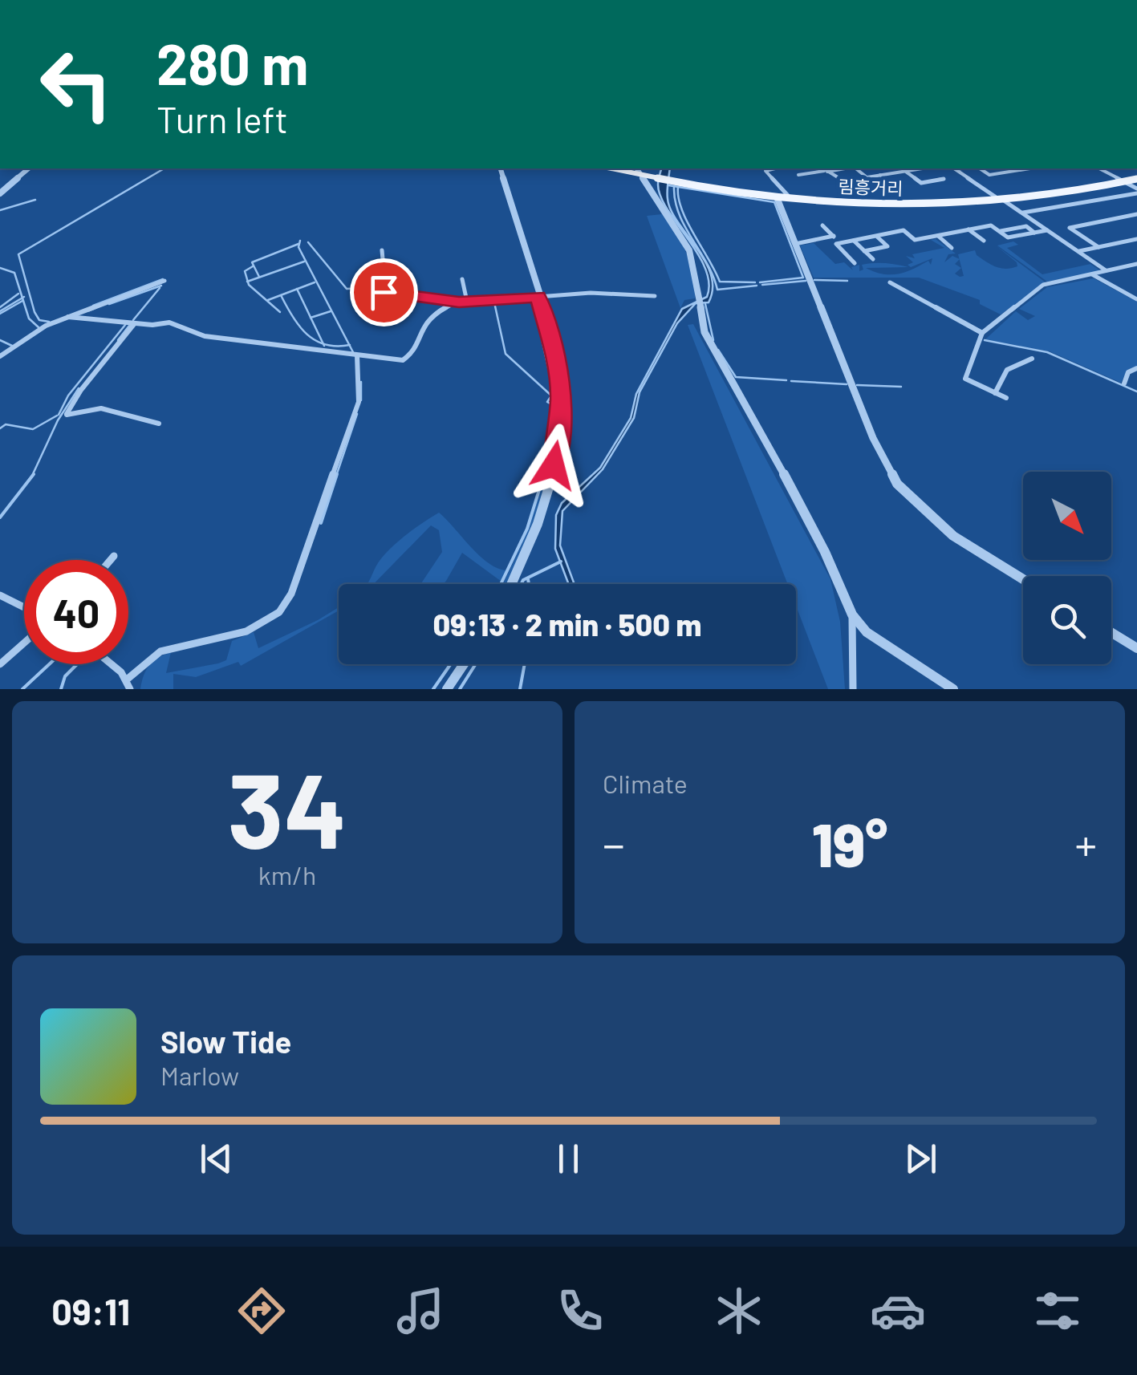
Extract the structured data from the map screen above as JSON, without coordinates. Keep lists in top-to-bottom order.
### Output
{
  "streets": {
    "main road": ["림흥거리"]
  },
  "north": "bottom right",
  "page": {
    "turn": ["280 m", "Turn left"],
    "limit": "40",
    "trip": "09:13 · 2 min · 500 m",
    "tile": [
      ["34", "km/h"],
      "Climate"
    ],
    "heat": ["−", "19°", "+"],
    "song": ["Slow Tide", "Marlow"],
    "tabs": "09:11"
  }
}
